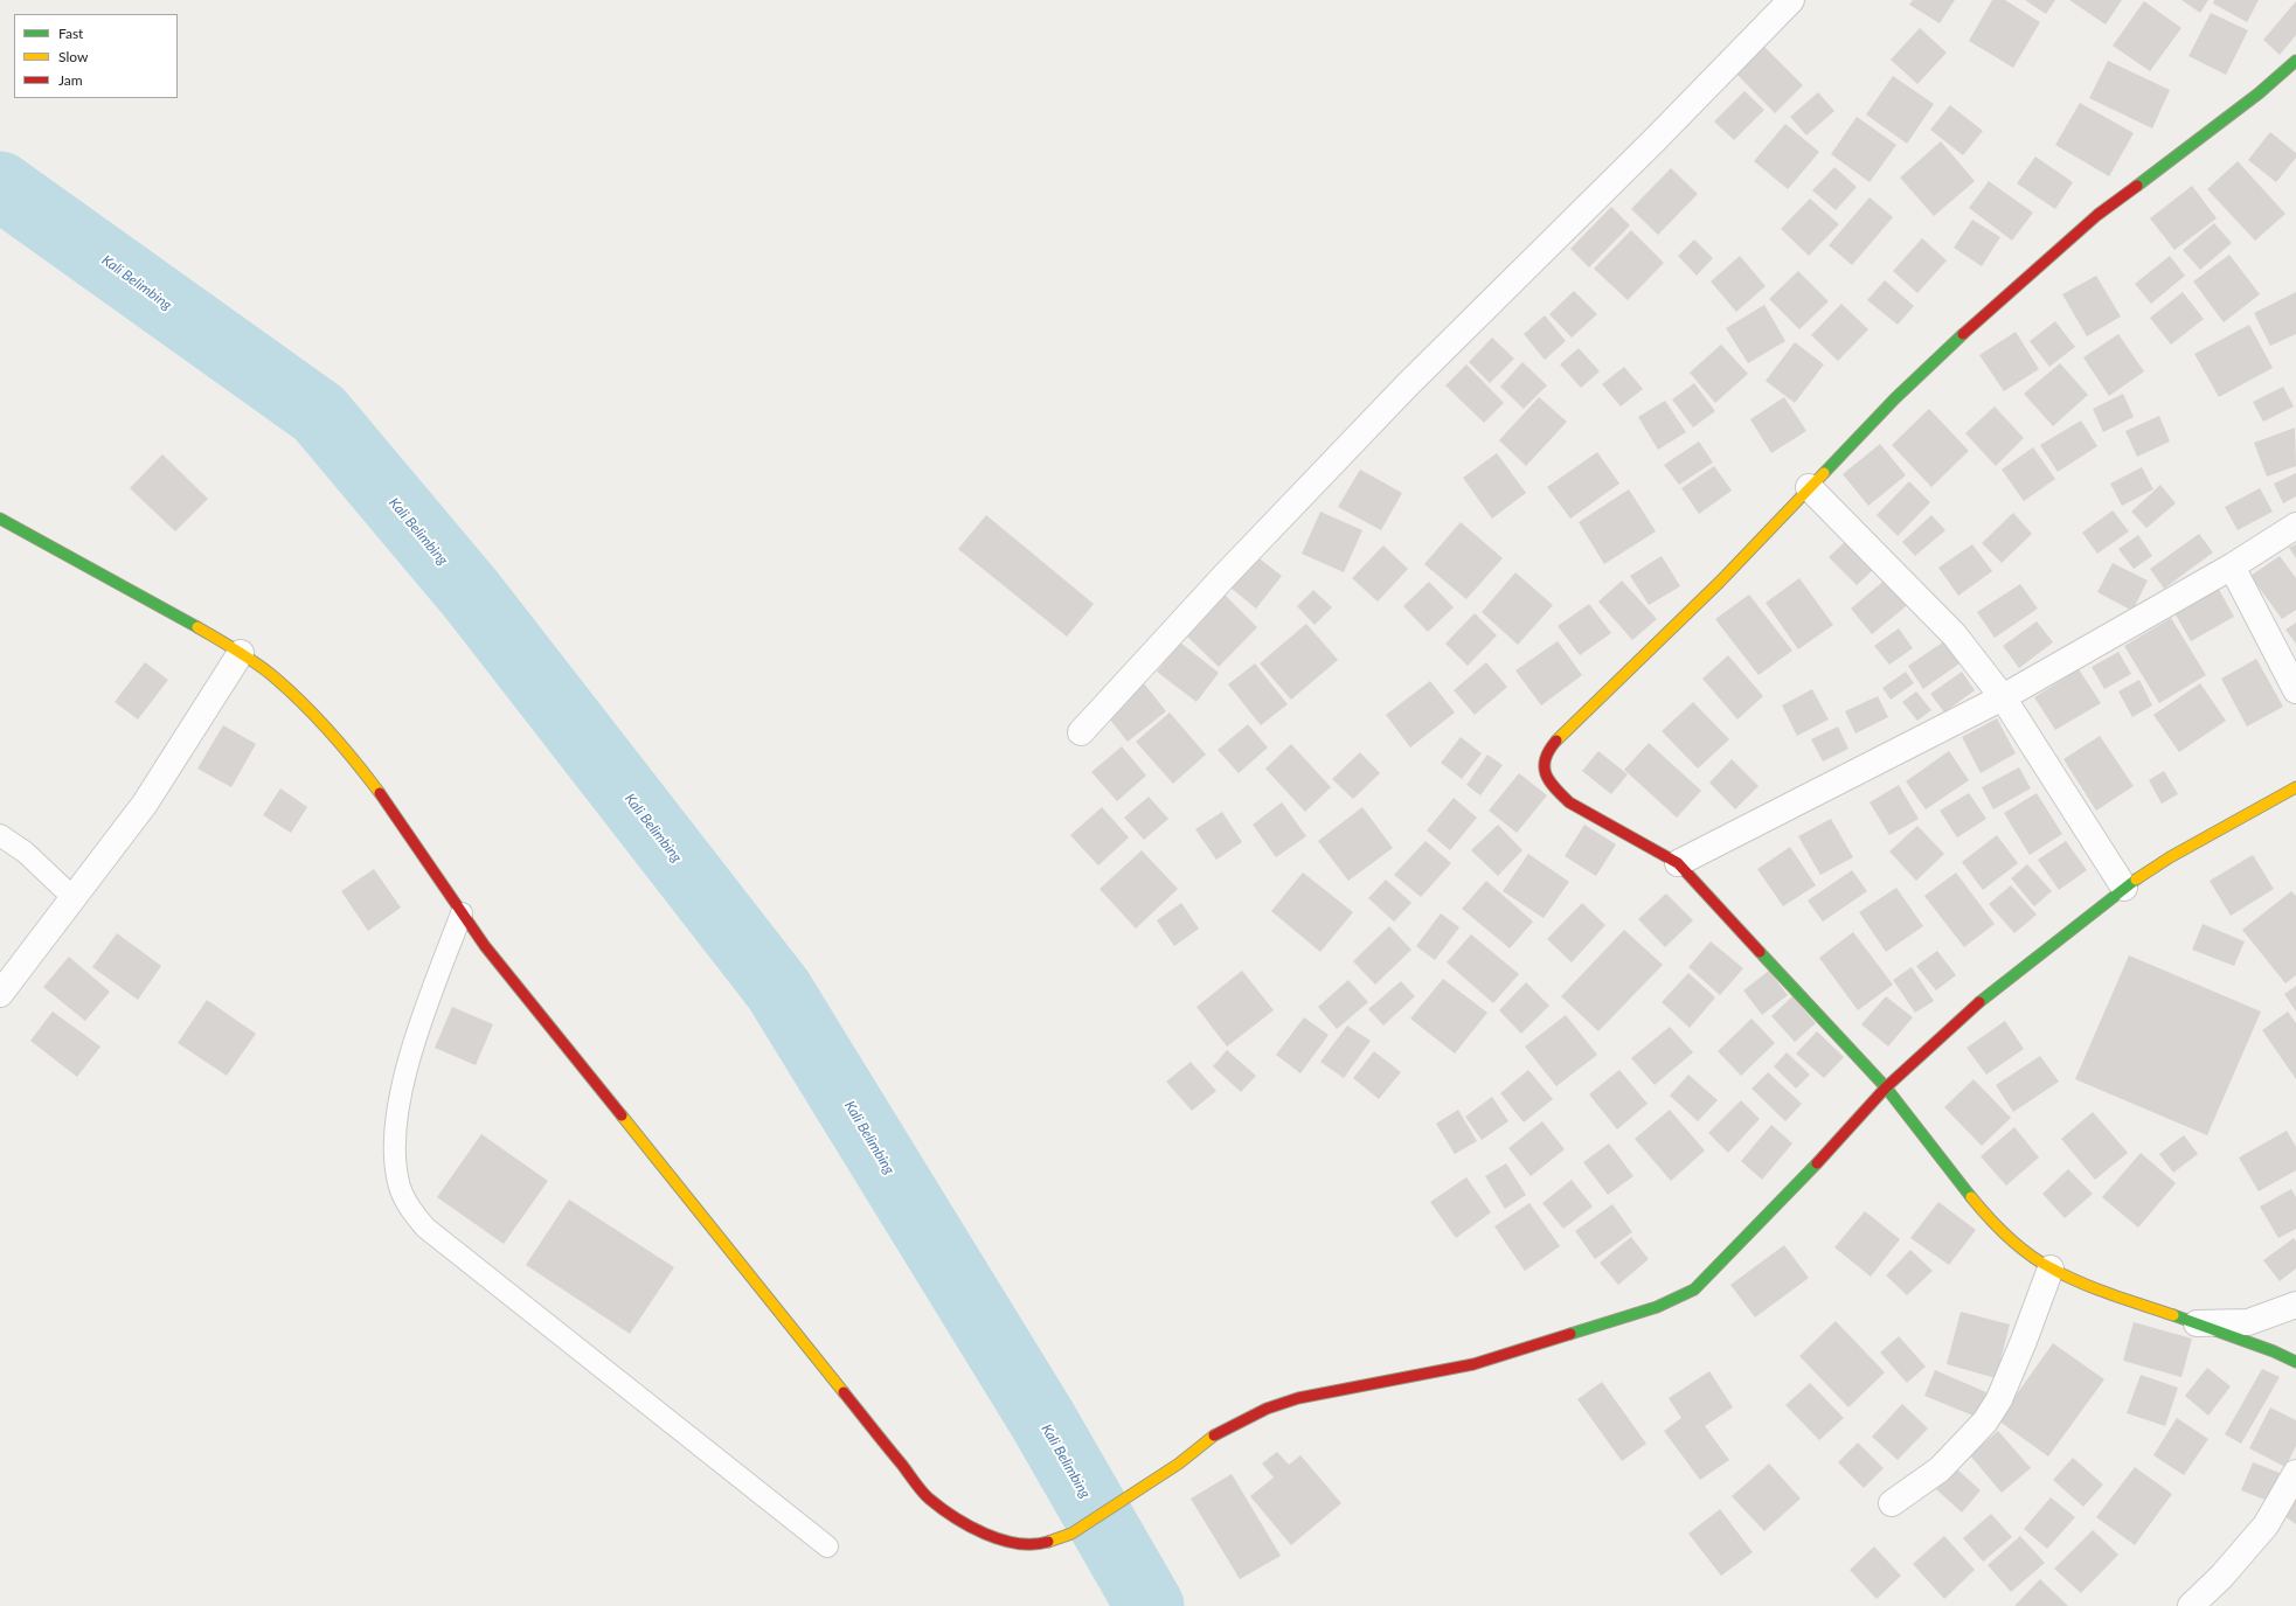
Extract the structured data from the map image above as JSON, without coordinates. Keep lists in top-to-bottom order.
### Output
{
  "water": ["Kali Belimbing"],
  "legend": ["Fast", "Slow", "Jam"]
}
